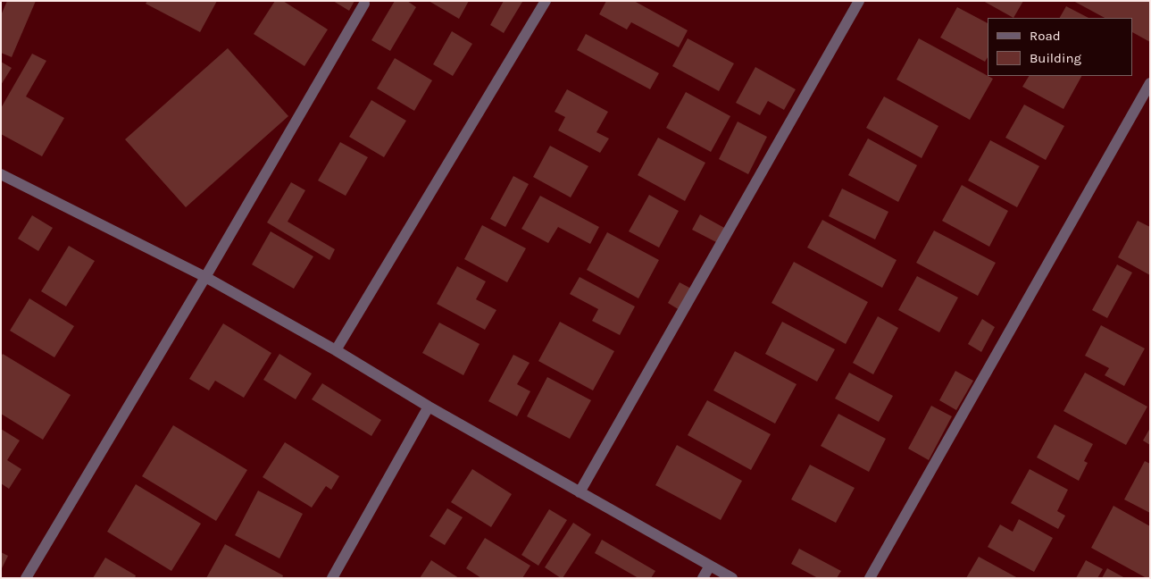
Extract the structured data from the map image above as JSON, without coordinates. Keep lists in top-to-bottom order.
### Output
{
  "legend": ["Road", "Building"]
}
